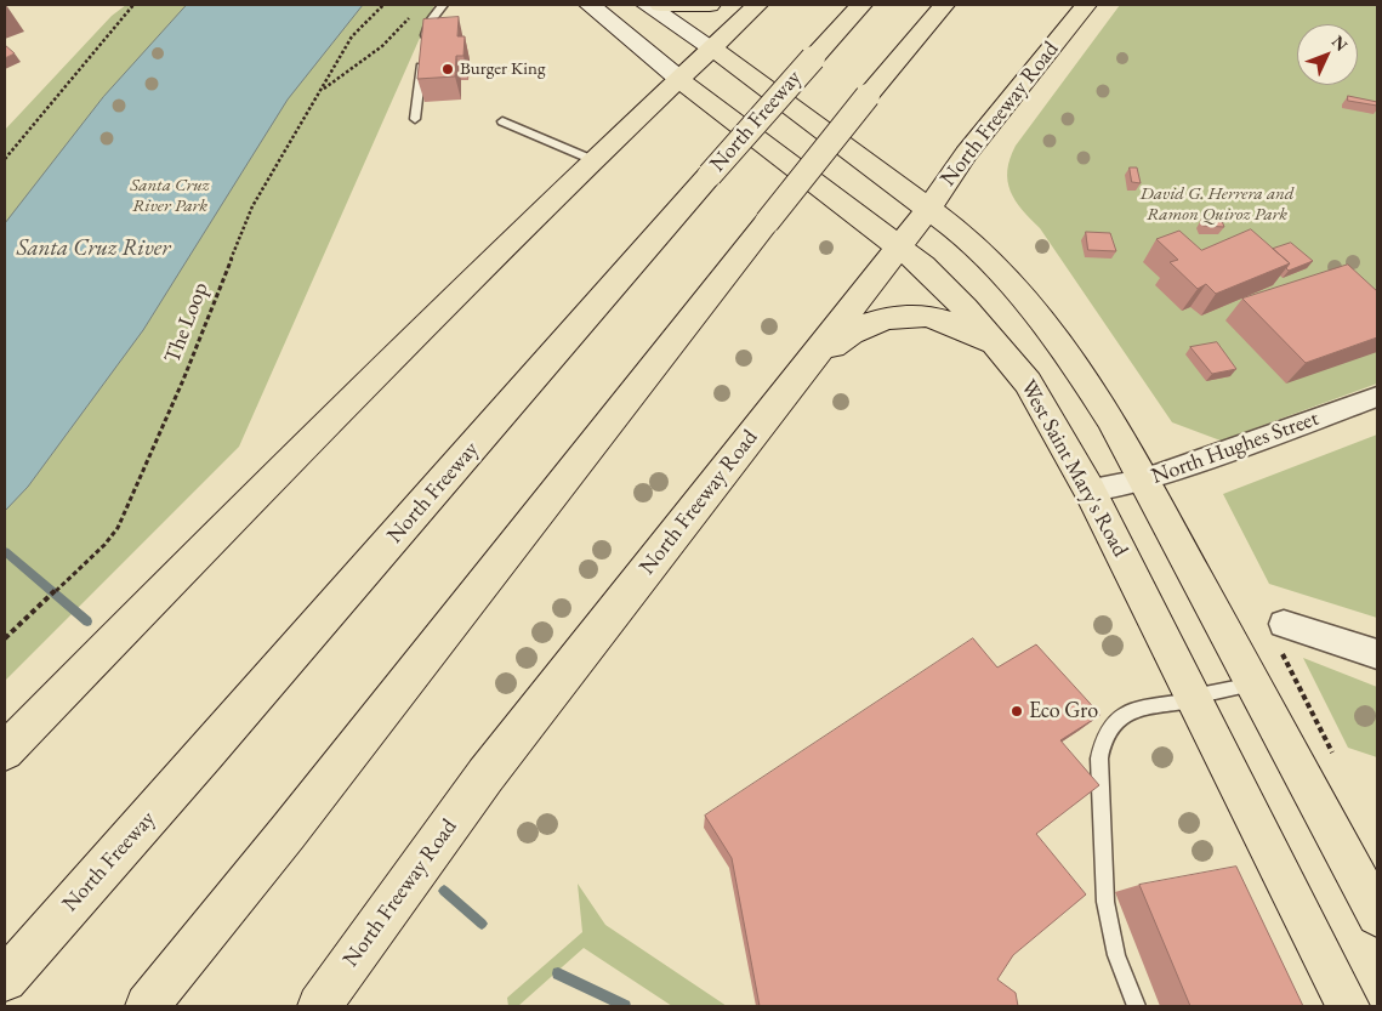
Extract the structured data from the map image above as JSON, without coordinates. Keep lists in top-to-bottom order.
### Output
{
  "streets": {
    "main road": ["North Freeway Road", "North Freeway", "West Saint Mary's Road"],
    "street": ["North Hughes Street"],
    "path": ["The Loop"]
  },
  "crossings": [
    ["North Freeway Road", "West Saint Mary's Road"],
    ["North Hughes Street", "West Saint Mary's Road"]
  ],
  "water": ["Santa Cruz River"],
  "parks": ["Santa Cruz River Park", "David G. Herrera and Ramon Quiroz Park"],
  "places": ["Burger King", "Eco Gro"],
  "north": "top right"
}
